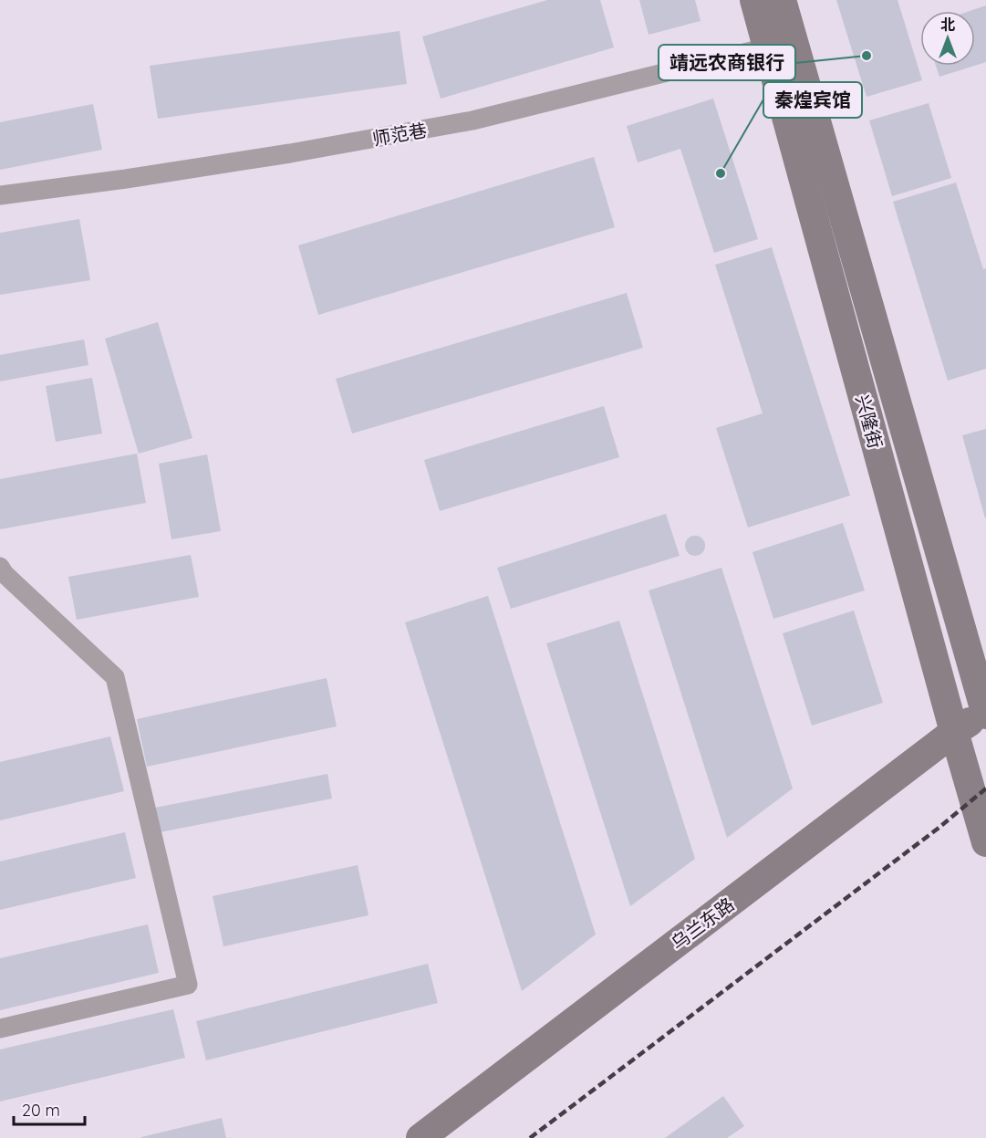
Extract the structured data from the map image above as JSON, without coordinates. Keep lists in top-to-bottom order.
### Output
{
  "streets": {
    "main road": ["兴隆街", "乌兰东路"],
    "street": ["师范巷"]
  },
  "crossings": [
    ["师范巷", "兴隆街"],
    ["兴隆街", "乌兰东路"]
  ],
  "places": ["靖远农商银行", "秦煌宾馆"],
  "scale_bar": "20 m",
  "north": "top"
}
